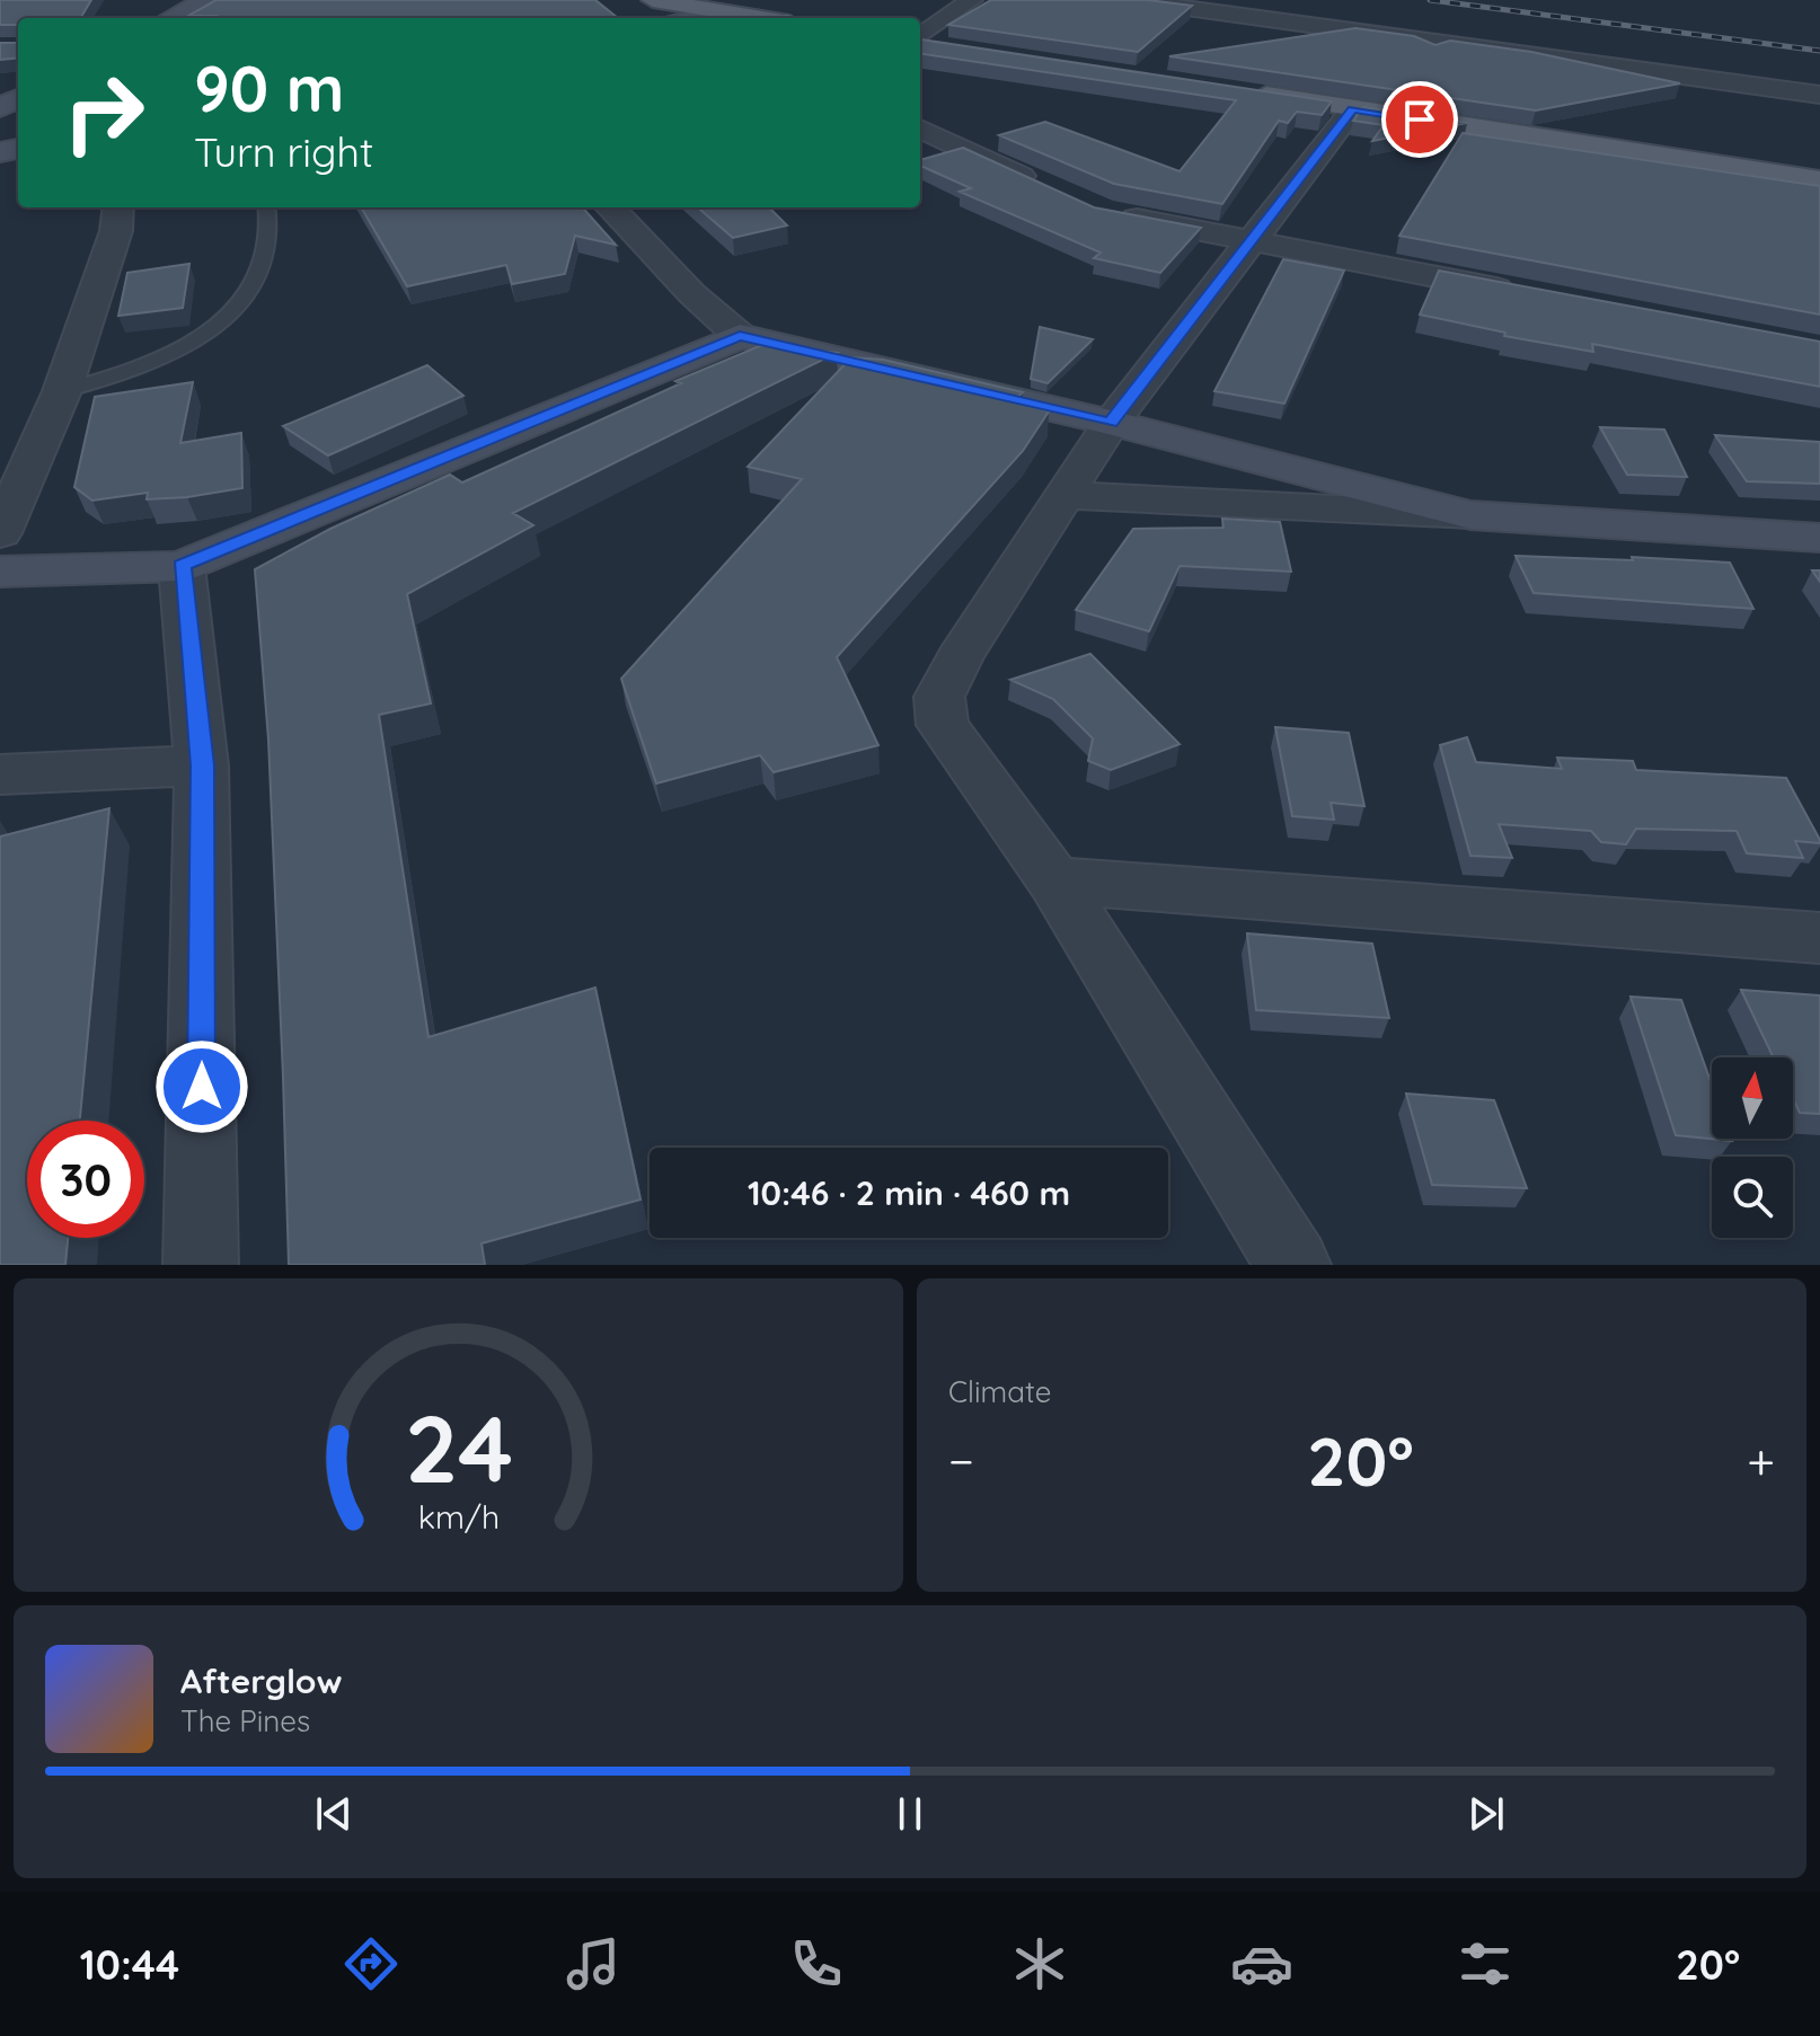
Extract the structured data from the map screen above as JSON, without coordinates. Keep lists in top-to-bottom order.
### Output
{
  "north": "top",
  "page": {
    "turn": ["90 m", "Turn right"],
    "limit": "30",
    "trip": "10:46 · 2 min · 460 m",
    "tile": "Climate",
    "heat": ["−", "20°", "+"],
    "song": ["Afterglow", "The Pines"],
    "tabs": ["10:44", "20°"],
    "gauge": ["24", "km/h"]
  }
}
